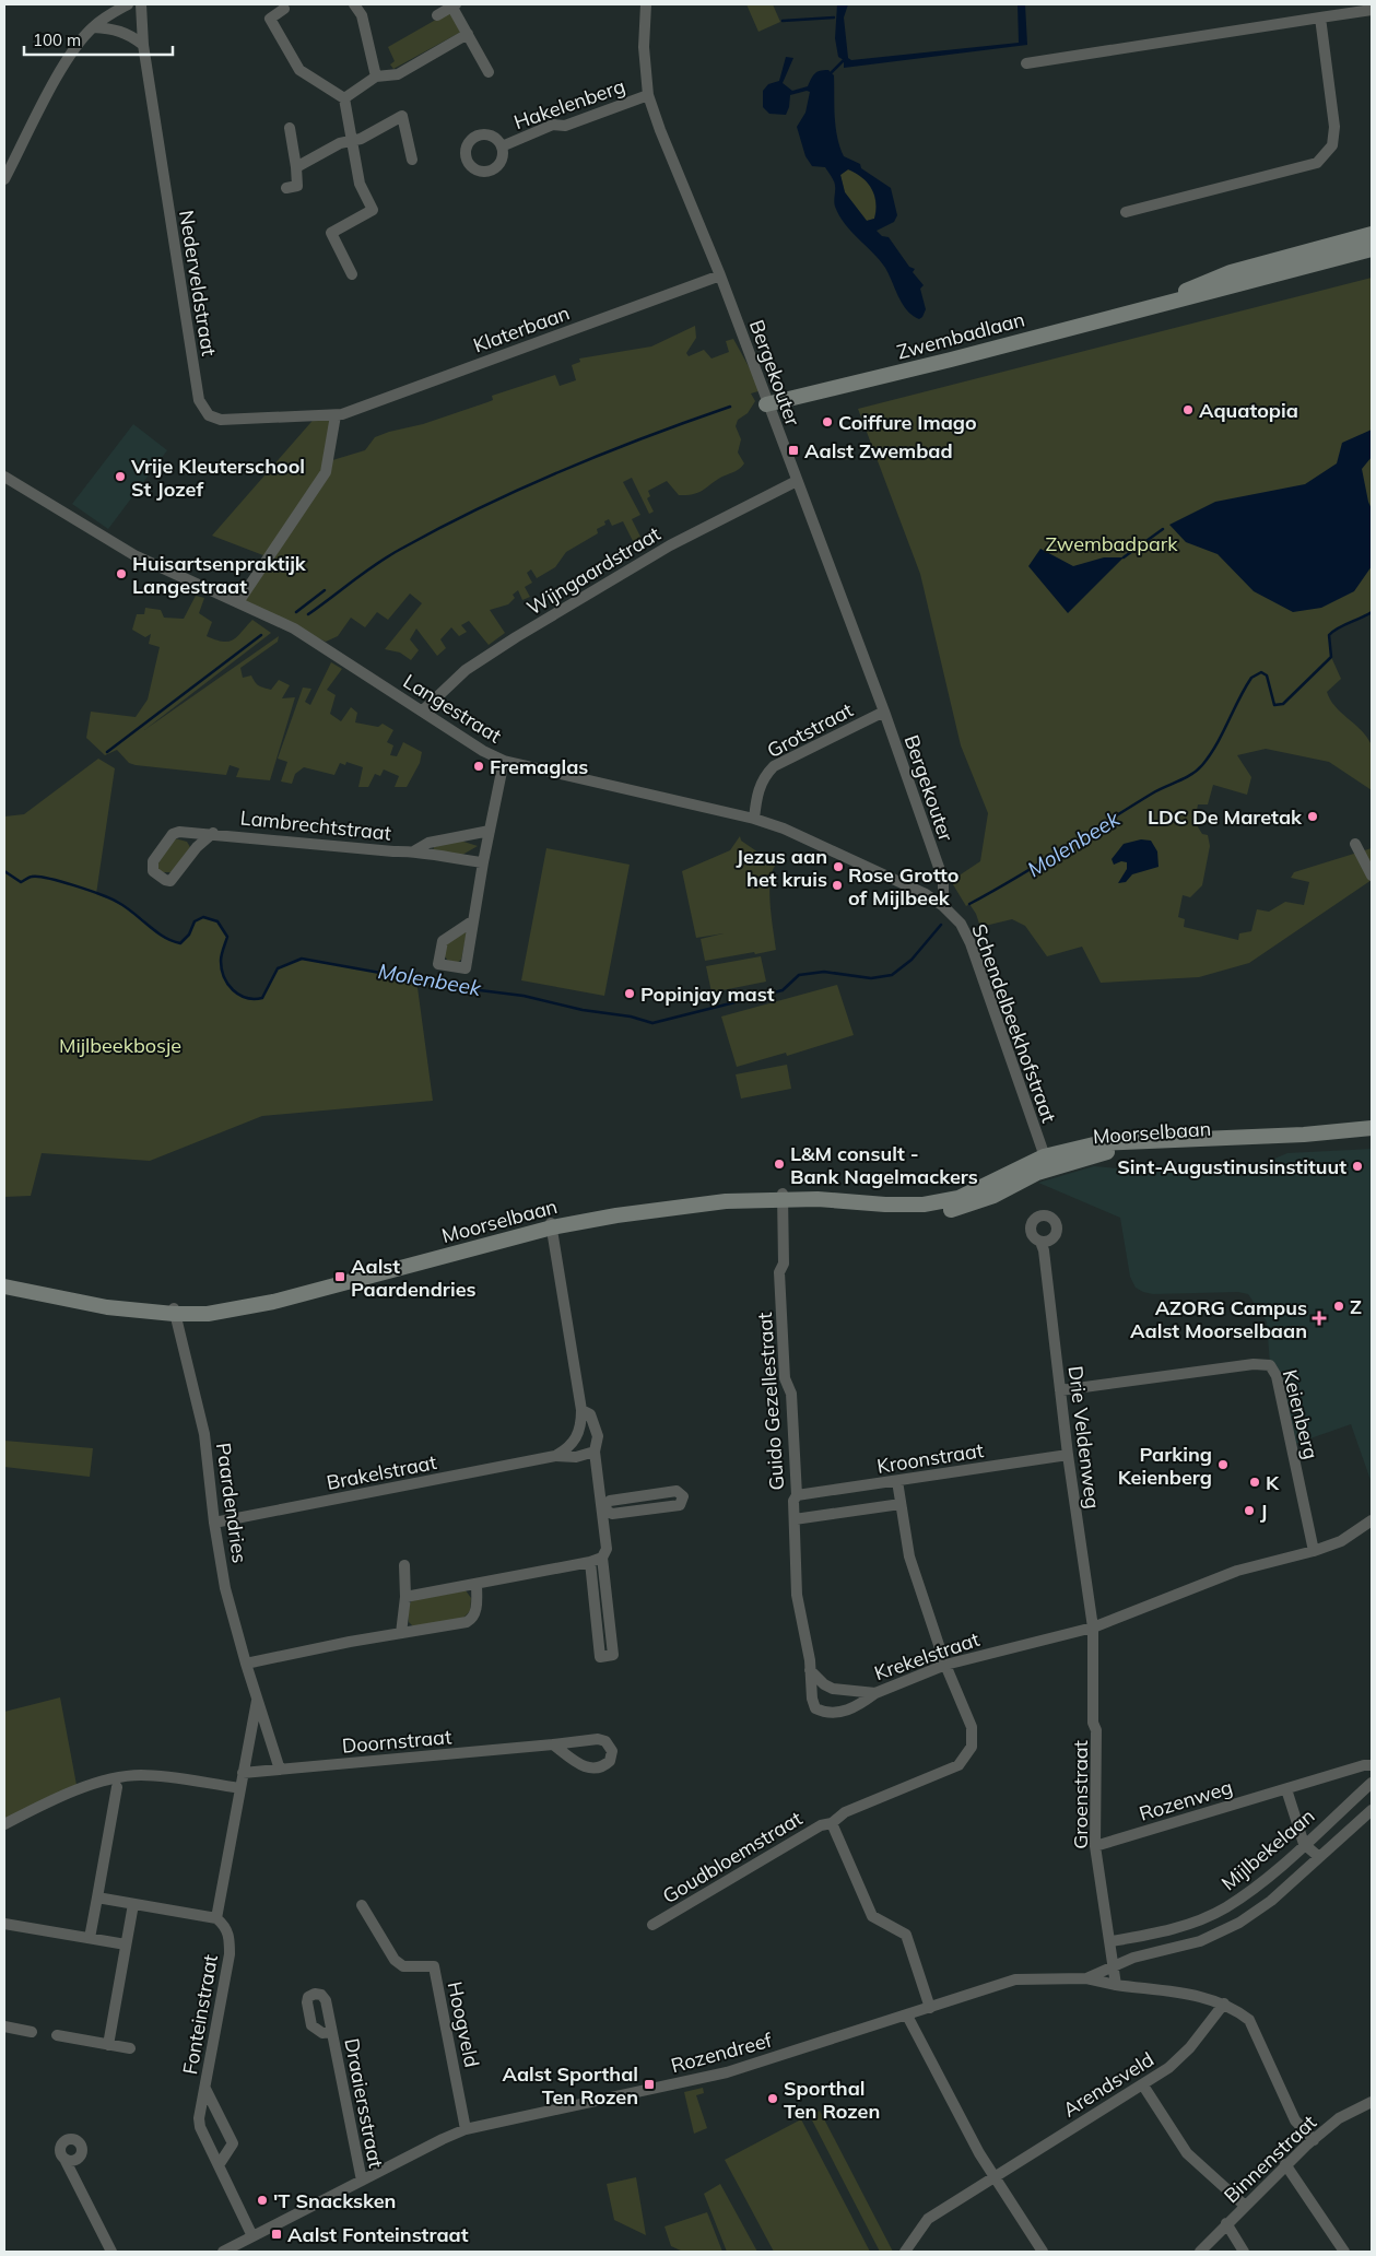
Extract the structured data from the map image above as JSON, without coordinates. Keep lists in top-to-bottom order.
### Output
{
  "streets": {
    "main road": ["Zwembadlaan", "Moorselbaan"],
    "street": [
      "Hakelenberg",
      "Nederveldstraat",
      "Klaterbaan",
      "Bergekouter",
      "Wijngaardstraat",
      "Langestraat",
      "Grotstraat",
      "Lambrechtstraat",
      "Schendelbeekhofstraat",
      "Guido Gezellestraat",
      "Keienberg",
      "Drie Veldenweg",
      "Kroonstraat",
      "Brakelstraat",
      "Paardendries",
      "Krekelstraat",
      "Doornstraat",
      "Groenstraat",
      "Rozenweg",
      "Mijlbekelaan",
      "Goudbloemstraat",
      "Fonteinstraat",
      "Hoogveld",
      "Rozendreef",
      "Arendsveld",
      "Draaiersstraat",
      "Binnenstraat"
    ]
  },
  "crossings": [
    ["Hakelenberg", "Bergekouter"],
    ["Nederveldstraat", "Klaterbaan"],
    ["Klaterbaan", "Bergekouter"],
    ["Zwembadlaan", "Bergekouter"],
    ["Bergekouter", "Wijngaardstraat"],
    ["Bergekouter", "Langestraat"],
    ["Bergekouter", "Grotstraat"],
    ["Bergekouter", "Schendelbeekhofstraat"],
    ["Wijngaardstraat", "Langestraat"],
    ["Langestraat", "Grotstraat"],
    ["Langestraat", "Schendelbeekhofstraat"],
    ["Schendelbeekhofstraat", "Moorselbaan"],
    ["Moorselbaan", "Guido Gezellestraat"],
    ["Moorselbaan", "Brakelstraat"],
    ["Moorselbaan", "Paardendries"],
    ["Guido Gezellestraat", "Kroonstraat"],
    ["Guido Gezellestraat", "Krekelstraat"],
    ["Keienberg", "Drie Veldenweg"],
    ["Drie Veldenweg", "Kroonstraat"],
    ["Drie Veldenweg", "Krekelstraat"],
    ["Drie Veldenweg", "Groenstraat"],
    ["Kroonstraat", "Goudbloemstraat"],
    ["Brakelstraat", "Paardendries"],
    ["Paardendries", "Doornstraat"],
    ["Krekelstraat", "Groenstraat"],
    ["Krekelstraat", "Goudbloemstraat"],
    ["Groenstraat", "Rozenweg"],
    ["Groenstraat", "Mijlbekelaan"],
    ["Groenstraat", "Rozendreef"],
    ["Mijlbekelaan", "Rozendreef"],
    ["Goudbloemstraat", "Rozendreef"],
    ["Fonteinstraat", "Rozendreef"],
    ["Hoogveld", "Rozendreef"],
    ["Rozendreef", "Draaiersstraat"]
  ],
  "water": ["Molenbeek"],
  "parks": ["Zwembadpark", "Mijlbeekbosje"],
  "places": {
    "other": [
      "Aquatopia",
      "Coiffure Imago",
      "Vrije Kleuterschool St Jozef",
      "Huisartsenpraktijk Langestraat",
      "Fremaglas",
      "LDC De Maretak",
      "Jezus aan het kruis",
      "Rose Grotto of Mijlbeek",
      "Popinjay mast",
      "L&M consult - Bank Nagelmackers",
      "Sint-Augustinusinstituut",
      "Z",
      "Parking Keienberg",
      "K",
      "J",
      "Sporthal Ten Rozen",
      "'T Snacksken"
    ],
    "transit": [
      "Aalst Zwembad",
      "Aalst Paardendries",
      "Aalst Sporthal Ten Rozen",
      "Aalst Fonteinstraat"
    ],
    "health": ["AZORG Campus Aalst Moorselbaan"]
  },
  "scale_bar": "100 m"
}
